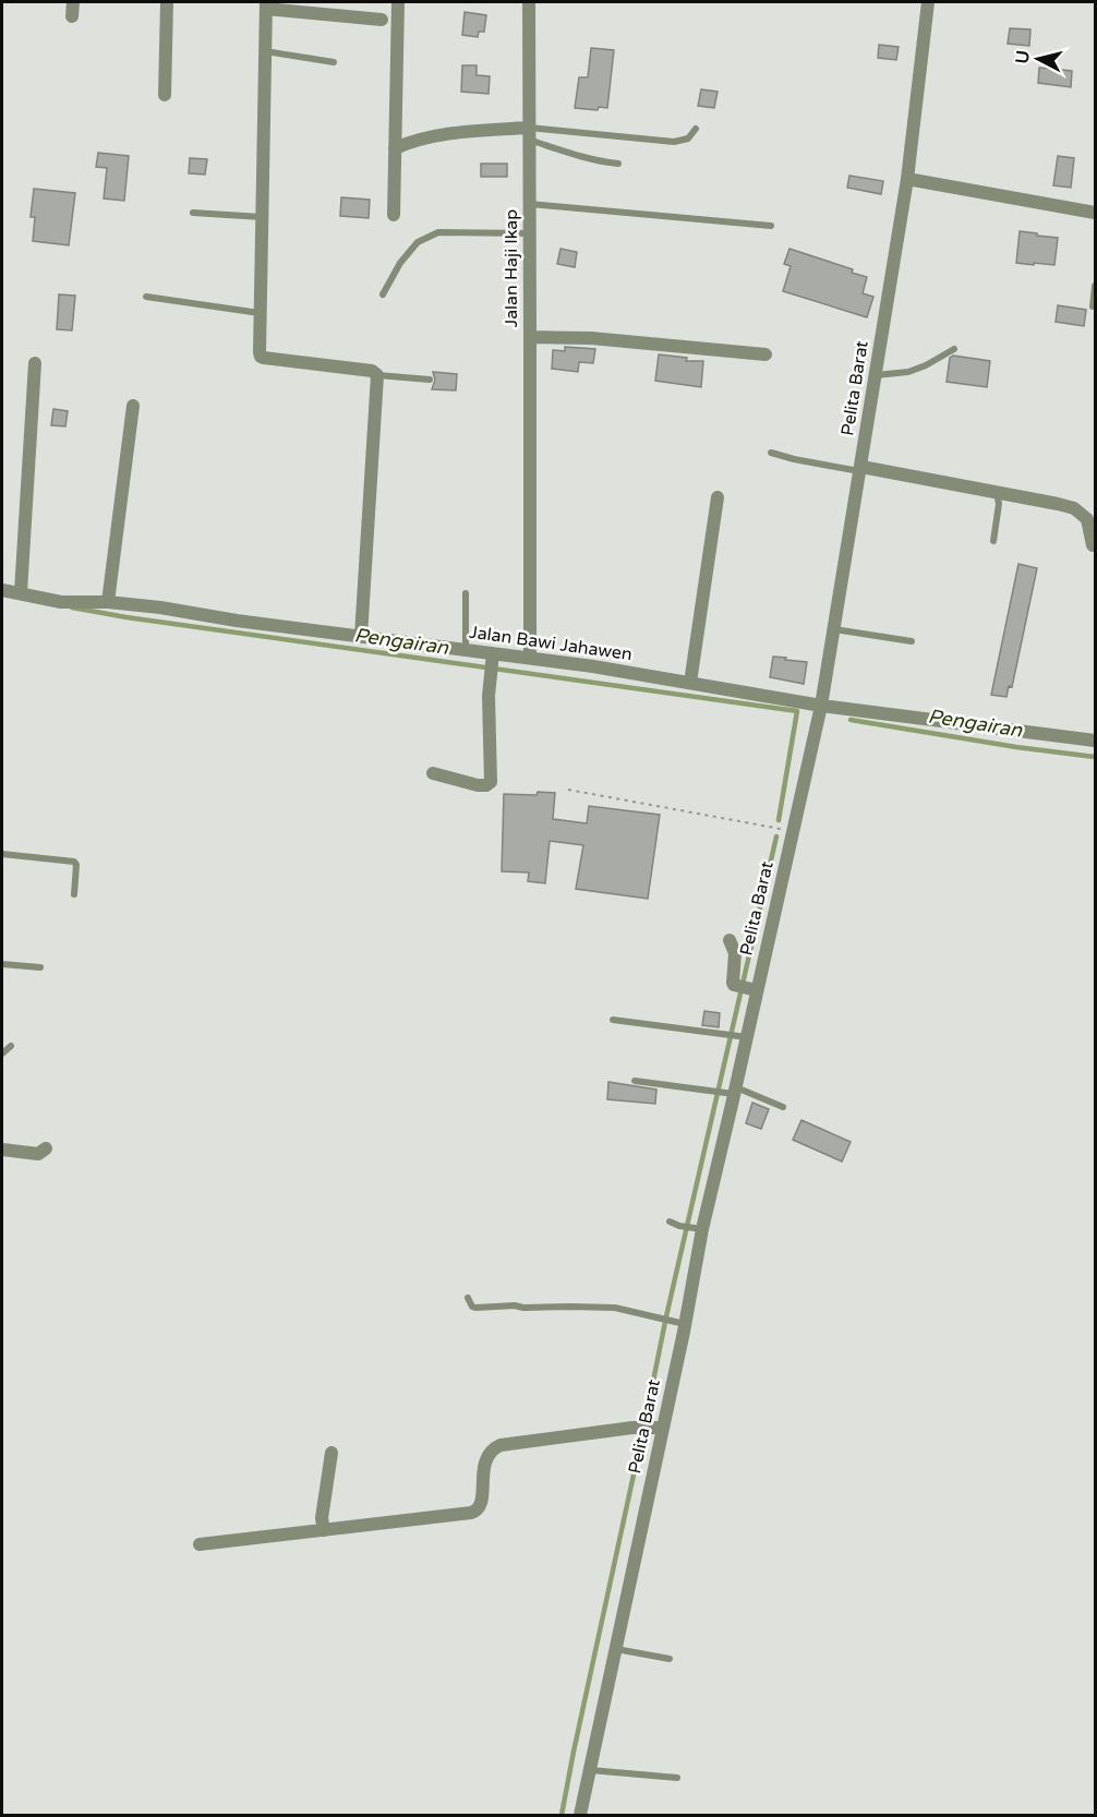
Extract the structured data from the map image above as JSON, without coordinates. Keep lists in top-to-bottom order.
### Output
{
  "streets": {
    "street": ["Jalan Haji Ikap", "Pelita Barat", "Jalan Bawi Jahawen"]
  },
  "crossings": [
    ["Pelita Barat", "Jalan Bawi Jahawen"]
  ],
  "water": ["Pengairan"],
  "north": "left"
}
